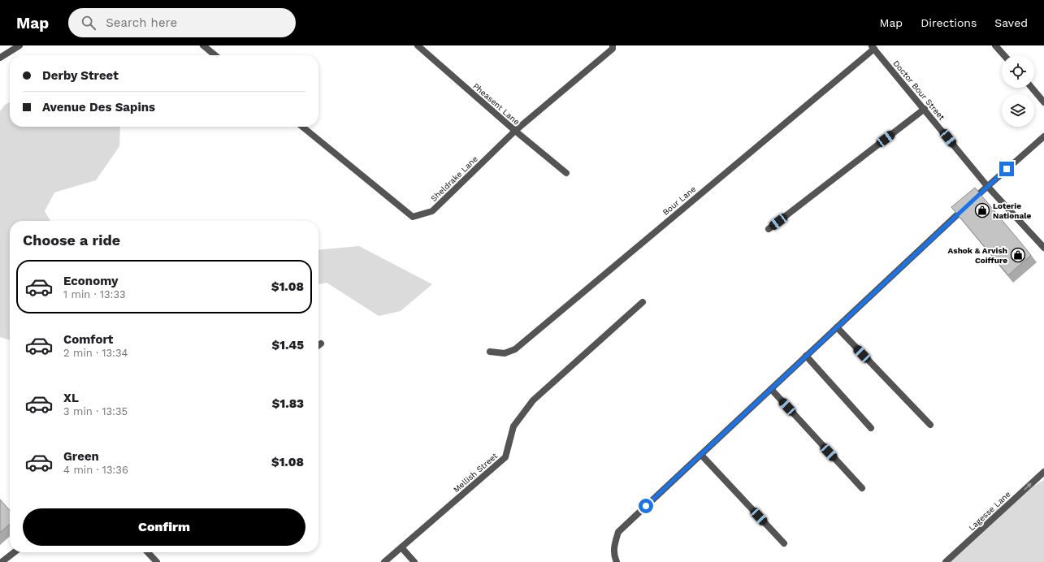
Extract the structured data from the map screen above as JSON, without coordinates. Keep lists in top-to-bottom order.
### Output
{
  "streets": {
    "street": [
      "Doctor Bour Street",
      "Pheasent Lane",
      "Sheldrake Lane",
      "Bour Lane",
      "Mellish Street",
      "Lagesse Lane"
    ]
  },
  "crossings": [
    ["Doctor Bour Street", "Bour Lane"],
    ["Pheasent Lane", "Sheldrake Lane"]
  ],
  "one_way": ["Lagesse Lane"],
  "places": {
    "shop": ["Loterie Nationale", "Ashok & Arvish Coiffure"]
  },
  "page": {
    "header": "Map",
    "search": "Search here",
    "nav": ["Map", "Directions", "Saved"],
    "banner": ["Derby Street", "Avenue Des Sapins"],
    "heading": "Choose a ride",
    "list": [
      {
        "name": "Economy",
        "note": "1 min · 13:33",
        "value": "$1.08"
      },
      {
        "name": "Comfort",
        "note": "2 min · 13:34",
        "value": "$1.45"
      },
      {
        "name": "XL",
        "note": "3 min · 13:35",
        "value": "$1.83"
      },
      {
        "name": "Green",
        "note": "4 min · 13:36",
        "value": "$1.08"
      }
    ],
    "buttons": "Confirm"
  }
}
